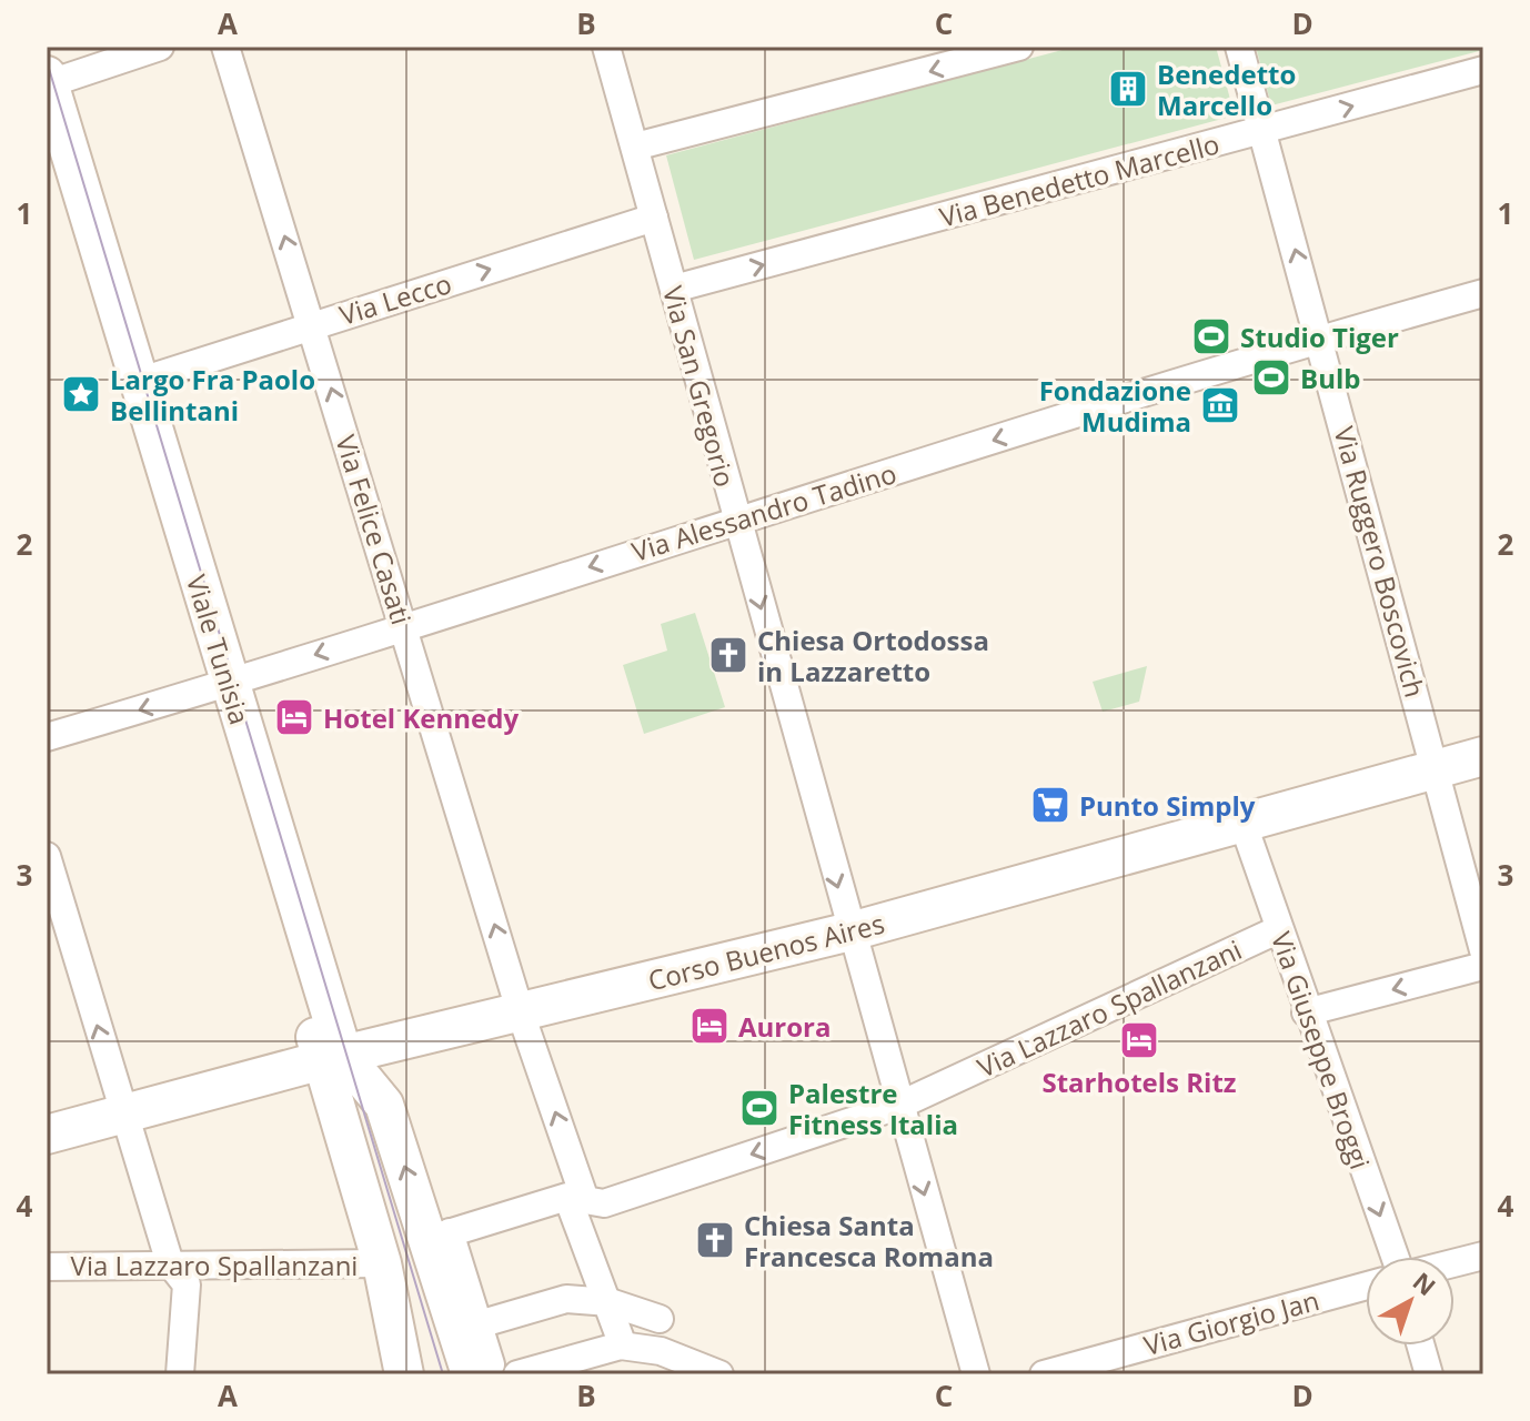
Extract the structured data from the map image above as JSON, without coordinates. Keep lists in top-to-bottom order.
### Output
{
  "streets": {
    "street": [
      "Via Benedetto Marcello",
      "Via Lecco",
      "Via San Gregorio",
      "Via Alessandro Tadino",
      "Via Felice Casati",
      "Via Ruggero Boscovich",
      "Viale Tunisia",
      "Corso Buenos Aires",
      "Via Lazzaro Spallanzani",
      "Via Giuseppe Broggi",
      "Via Giorgio Jan"
    ]
  },
  "crossings": [
    ["Via Benedetto Marcello", "Via San Gregorio"],
    ["Via Benedetto Marcello", "Via Ruggero Boscovich"],
    ["Via Lecco", "Via San Gregorio"],
    ["Via Lecco", "Via Felice Casati"],
    ["Via Lecco", "Viale Tunisia"],
    ["Via San Gregorio", "Via Alessandro Tadino"],
    ["Via San Gregorio", "Corso Buenos Aires"],
    ["Via San Gregorio", "Via Lazzaro Spallanzani"],
    ["Via Alessandro Tadino", "Via Felice Casati"],
    ["Via Alessandro Tadino", "Via Ruggero Boscovich"],
    ["Via Alessandro Tadino", "Viale Tunisia"],
    ["Via Felice Casati", "Corso Buenos Aires"],
    ["Via Felice Casati", "Via Lazzaro Spallanzani"],
    ["Via Ruggero Boscovich", "Corso Buenos Aires"],
    ["Viale Tunisia", "Corso Buenos Aires"],
    ["Viale Tunisia", "Via Lazzaro Spallanzani"],
    ["Corso Buenos Aires", "Via Giuseppe Broggi"],
    ["Via Lazzaro Spallanzani", "Via Giuseppe Broggi"]
  ],
  "one_way": [
    "Via Lecco",
    "Via San Gregorio",
    "Via Alessandro Tadino",
    "Via Giuseppe Broggi"
  ],
  "places": {
    "building": ["Benedetto Marcello"],
    "sports": ["Studio Tiger", "Bulb", "Palestre Fitness Italia"],
    "place": ["Largo Fra Paolo Bellintani"],
    "museum": ["Fondazione Mudima"],
    "church": ["Chiesa Ortodossa in Lazzaretto", "Chiesa Santa Francesca Romana"],
    "hotel": ["Hotel Kennedy", "Aurora", "Starhotels Ritz"],
    "supermarket": ["Punto Simply"]
  },
  "north": "top right",
  "grid": {
    "columns": [
      "A",
      "B",
      "C",
      "D"
    ],
    "rows": [
      "1",
      "2",
      "3",
      "4"
    ]
  }
}
